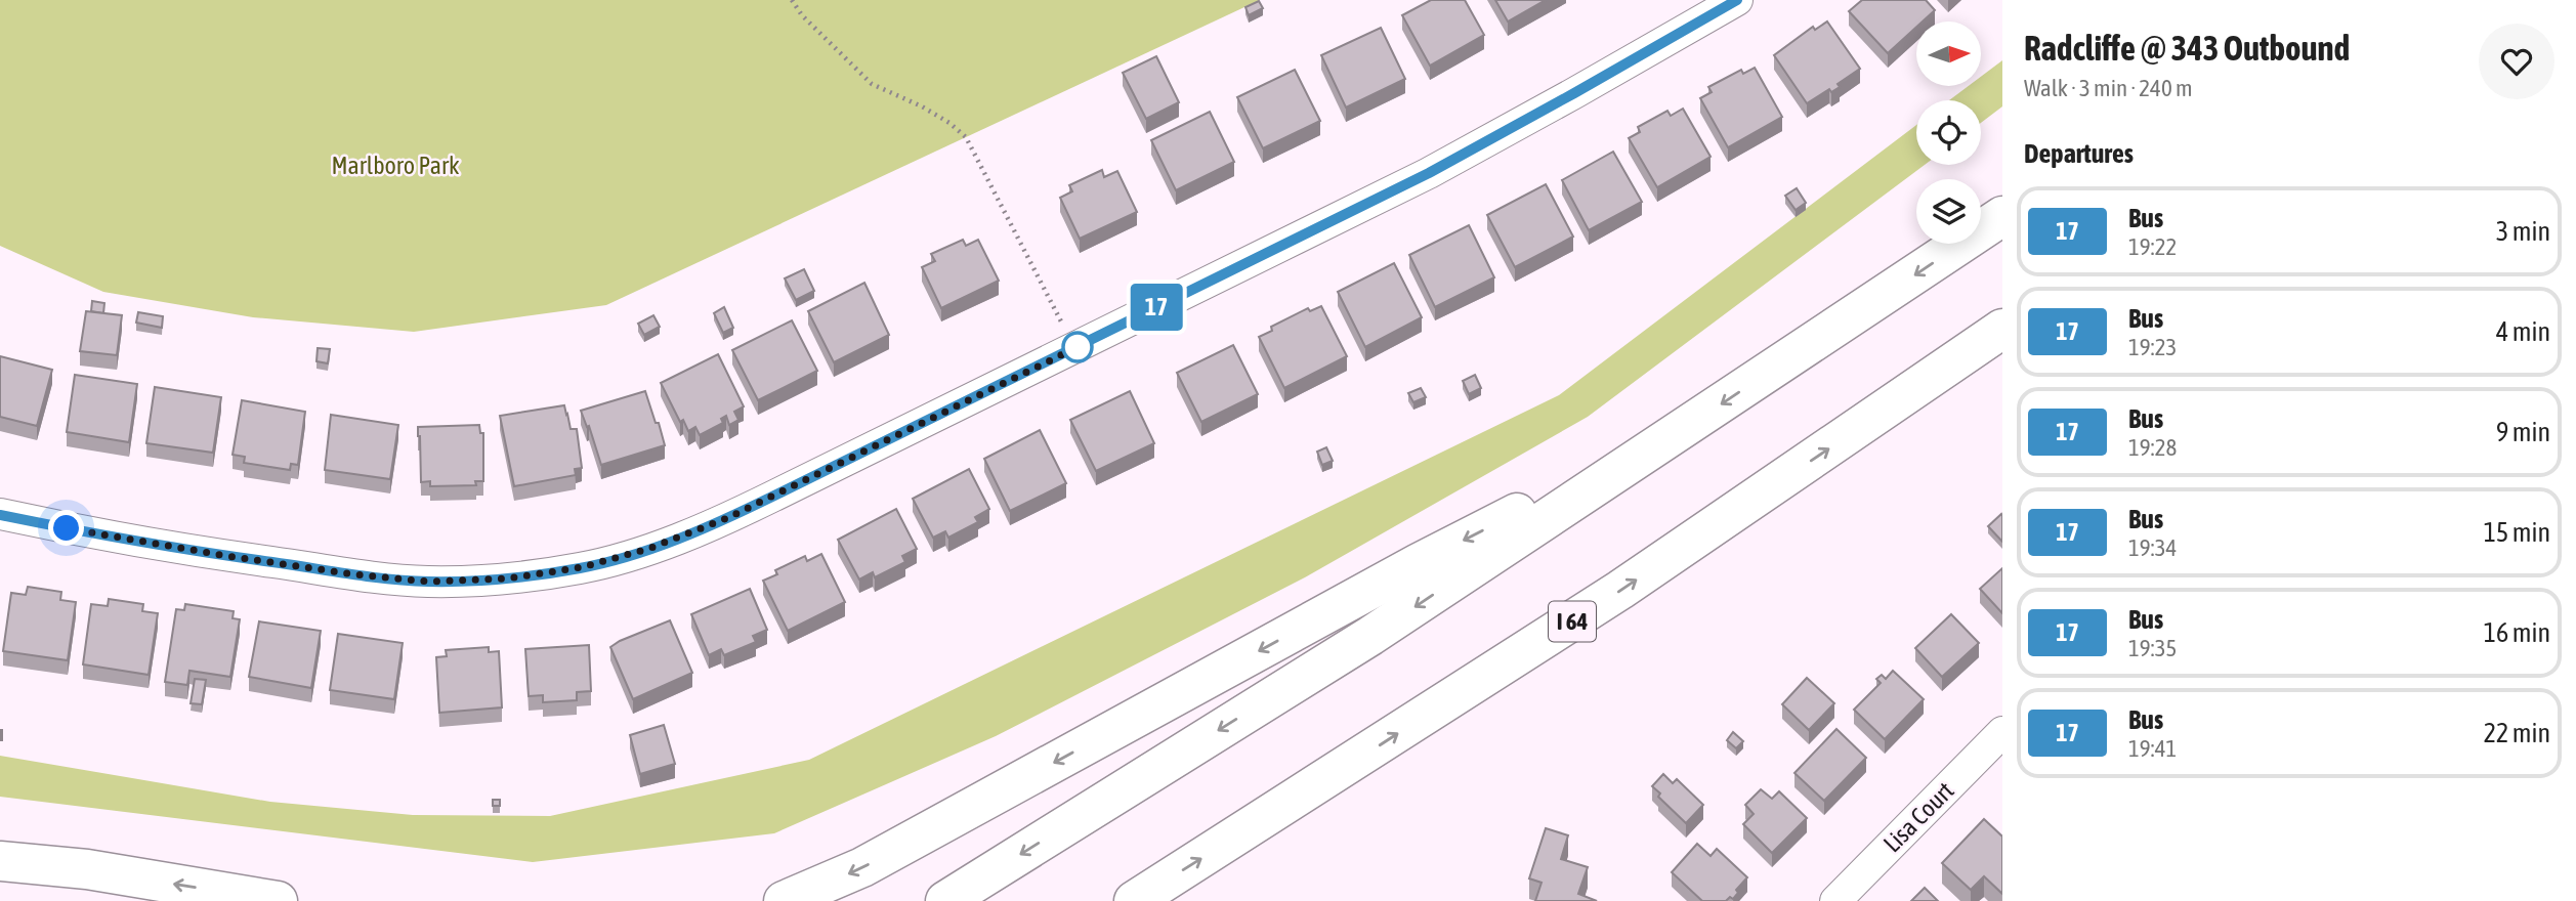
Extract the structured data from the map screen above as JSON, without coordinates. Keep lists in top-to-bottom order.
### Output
{
  "streets": {
    "highway": ["I 64"],
    "street": ["Lisa Court"]
  },
  "parks": ["Marlboro Park"],
  "lines": ["bus line 17"],
  "north": "right",
  "page": {
    "on_map": "17",
    "heading": [
      ["Radcliffe @ 343 Outbound", "Walk · 3 min · 240 m"],
      "Departures"
    ],
    "list": [
      {
        "mark": "17",
        "name": "Bus",
        "note": "19:22",
        "value": "3 min"
      },
      {
        "mark": "17",
        "name": "Bus",
        "note": "19:23",
        "value": "4 min"
      },
      {
        "mark": "17",
        "name": "Bus",
        "note": "19:28",
        "value": "9 min"
      },
      {
        "mark": "17",
        "name": "Bus",
        "note": "19:34",
        "value": "15 min"
      },
      {
        "mark": "17",
        "name": "Bus",
        "note": "19:35",
        "value": "16 min"
      },
      {
        "mark": "17",
        "name": "Bus",
        "note": "19:41",
        "value": "22 min"
      }
    ]
  }
}
